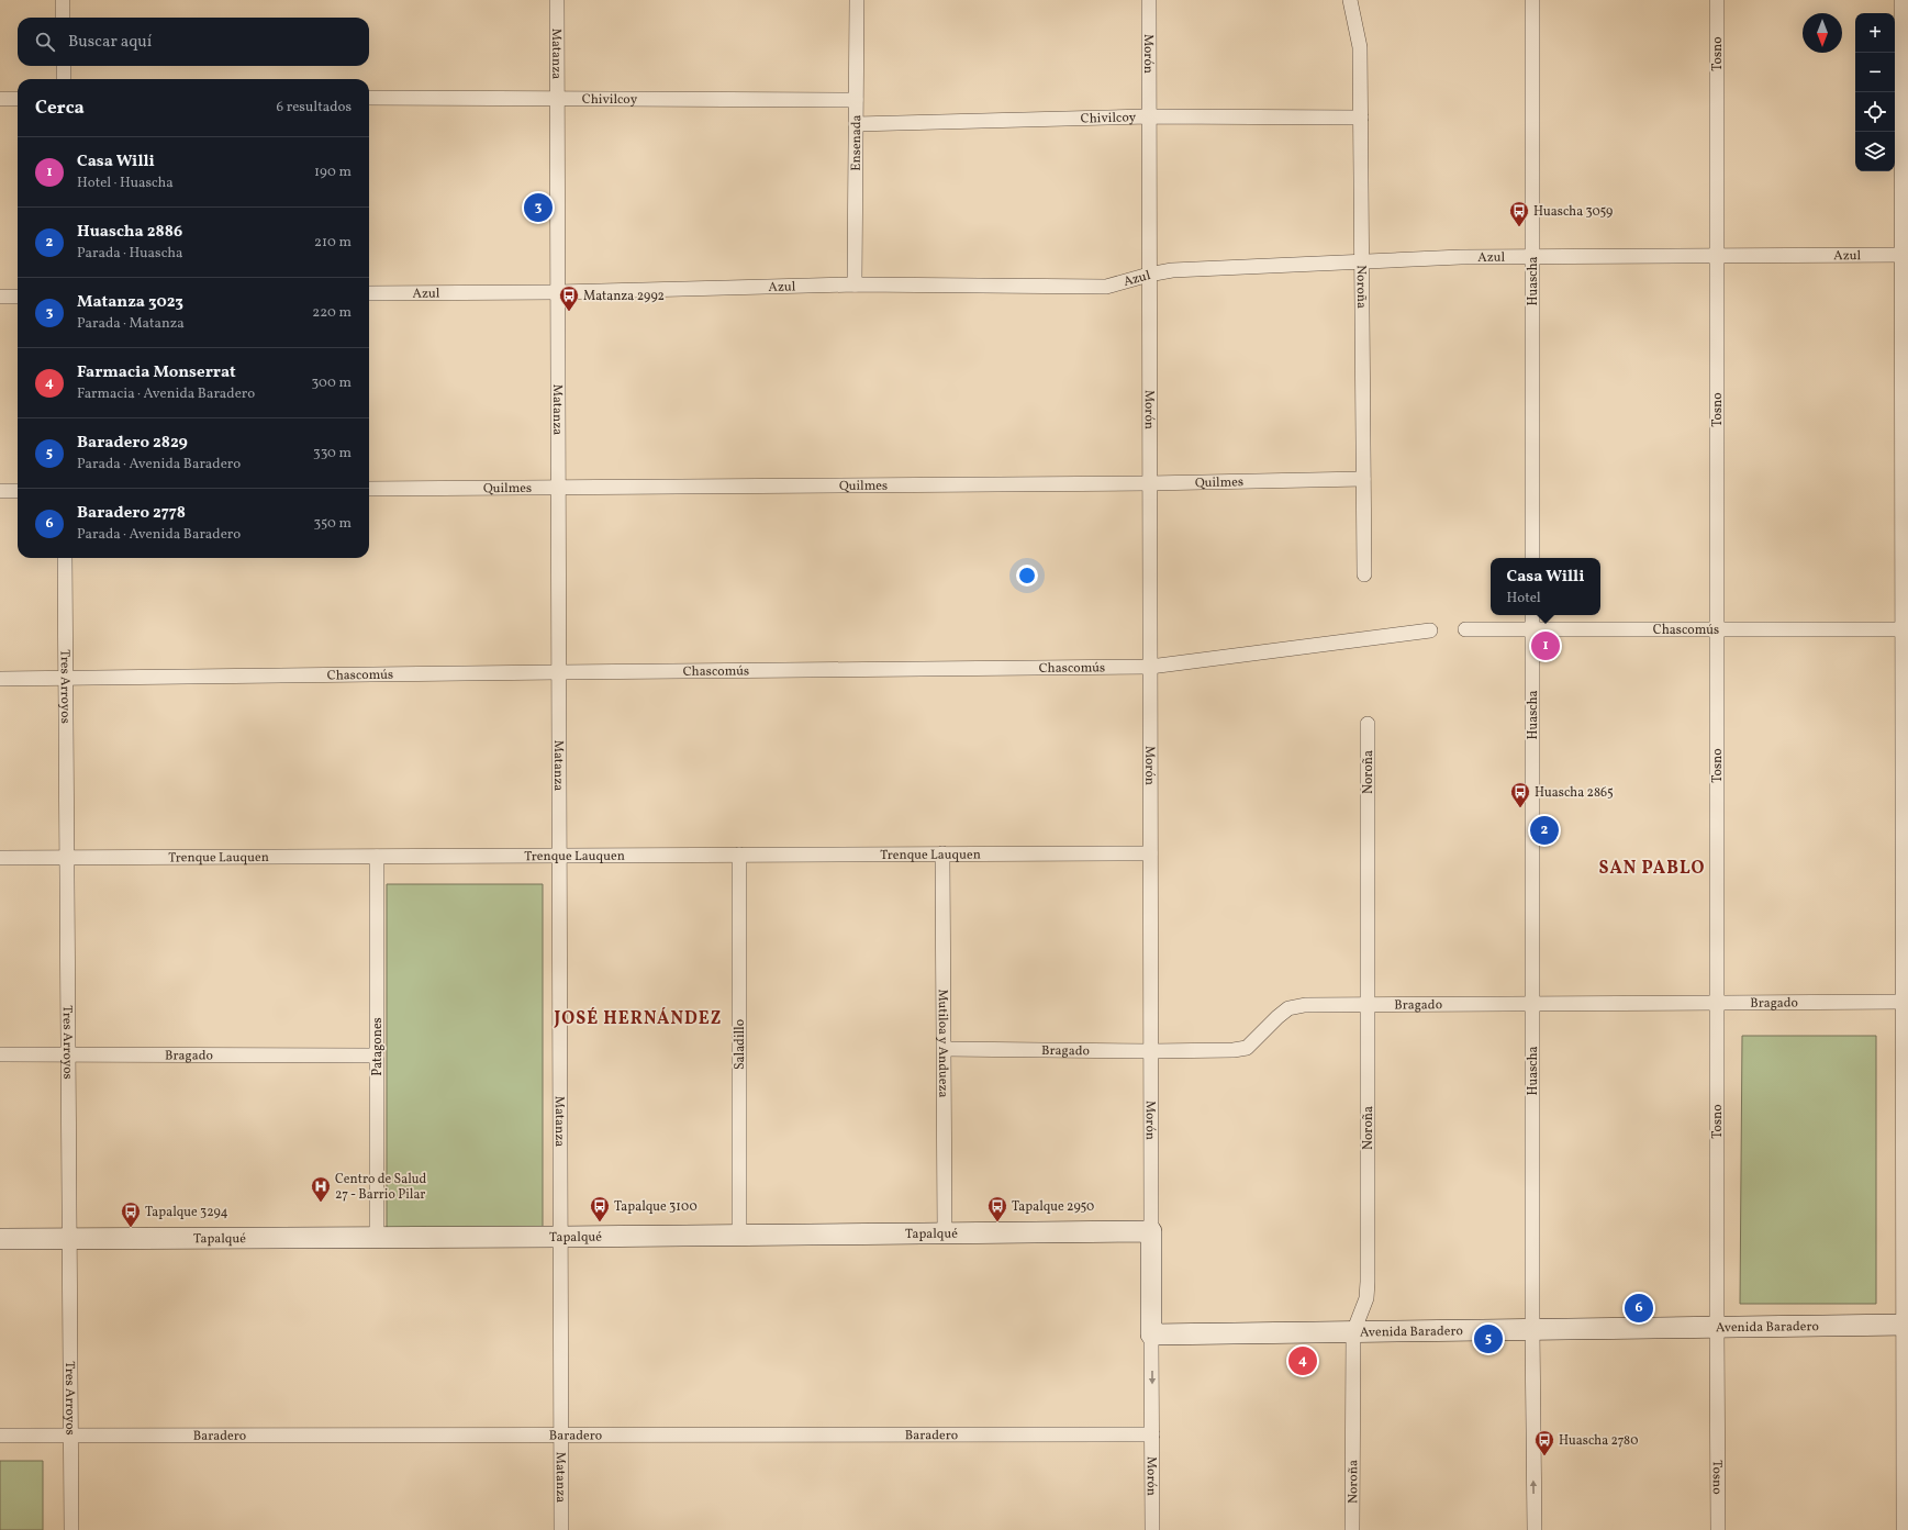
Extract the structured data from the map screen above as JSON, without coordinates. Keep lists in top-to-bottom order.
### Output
{
  "streets": {
    "main road": ["Morón", "Tapalqué", "Avenida Baradero"],
    "street": [
      "Matanza",
      "Tosno",
      "Chivilcoy",
      "Ensenada",
      "Azul",
      "Huascha",
      "Noroña",
      "Quilmes",
      "Chascomús",
      "Tres Arroyos",
      "Trenque Lauquen",
      "Bragado",
      "Mutiloa y Andueza",
      "Saladillo",
      "Patagones",
      "Baradero"
    ]
  },
  "crossings": [
    ["Matanza", "Chivilcoy"],
    ["Matanza", "Azul"],
    ["Matanza", "Quilmes"],
    ["Matanza", "Chascomús"],
    ["Matanza", "Trenque Lauquen"],
    ["Matanza", "Tapalqué"],
    ["Matanza", "Baradero"],
    ["Morón", "Chivilcoy"],
    ["Morón", "Azul"],
    ["Morón", "Quilmes"],
    ["Morón", "Chascomús"],
    ["Morón", "Trenque Lauquen"],
    ["Morón", "Bragado"],
    ["Morón", "Tapalqué"],
    ["Morón", "Avenida Baradero"],
    ["Morón", "Baradero"],
    ["Tosno", "Azul"],
    ["Tosno", "Chascomús"],
    ["Tosno", "Bragado"],
    ["Tosno", "Avenida Baradero"],
    ["Chivilcoy", "Ensenada"],
    ["Chivilcoy", "Noroña"],
    ["Ensenada", "Azul"],
    ["Azul", "Huascha"],
    ["Azul", "Noroña"],
    ["Huascha", "Chascomús"],
    ["Huascha", "Bragado"],
    ["Huascha", "Avenida Baradero"],
    ["Noroña", "Quilmes"],
    ["Noroña", "Bragado"],
    ["Noroña", "Avenida Baradero"],
    ["Chascomús", "Tres Arroyos"],
    ["Tres Arroyos", "Trenque Lauquen"],
    ["Tres Arroyos", "Bragado"],
    ["Tres Arroyos", "Tapalqué"],
    ["Tres Arroyos", "Baradero"],
    ["Trenque Lauquen", "Mutiloa y Andueza"],
    ["Trenque Lauquen", "Saladillo"],
    ["Trenque Lauquen", "Patagones"],
    ["Bragado", "Mutiloa y Andueza"],
    ["Bragado", "Patagones"],
    ["Mutiloa y Andueza", "Tapalqué"],
    ["Saladillo", "Tapalqué"],
    ["Patagones", "Tapalqué"]
  ],
  "districts": ["SAN PABLO", "JOSÉ HERNÁNDEZ"],
  "places": {
    "bus stop": [
      "Huascha 3059",
      "Matanza 2992",
      "Huascha 2865",
      "Tapalque 3100",
      "Tapalque 2950",
      "Tapalque 3294",
      "Huascha 2780"
    ],
    "hospital": ["Centro de Salud 27 - Barrio Pilar"]
  },
  "north": "bottom",
  "page": {
    "map_buttons": ["+", "−"],
    "search": "Buscar aquí",
    "heading": ["Cerca", "6 resultados"],
    "list": [
      {
        "mark": "1",
        "name": "Casa Willi",
        "note": "Hotel · Huascha",
        "value": "190 m"
      },
      {
        "mark": "2",
        "name": "Huascha 2886",
        "note": "Parada · Huascha",
        "value": "210 m"
      },
      {
        "mark": "3",
        "name": "Matanza 3023",
        "note": "Parada · Matanza",
        "value": "220 m"
      },
      {
        "mark": "4",
        "name": "Farmacia Monserrat",
        "note": "Farmacia · Avenida Baradero",
        "value": "300 m"
      },
      {
        "mark": "5",
        "name": "Baradero 2829",
        "note": "Parada · Avenida Baradero",
        "value": "330 m"
      },
      {
        "mark": "6",
        "name": "Baradero 2778",
        "note": "Parada · Avenida Baradero",
        "value": "350 m"
      }
    ],
    "pins": [
      "3",
      "1",
      "2",
      "6",
      "5",
      "4"
    ],
    "popup": ["Casa Willi", "Hotel"]
  }
}
